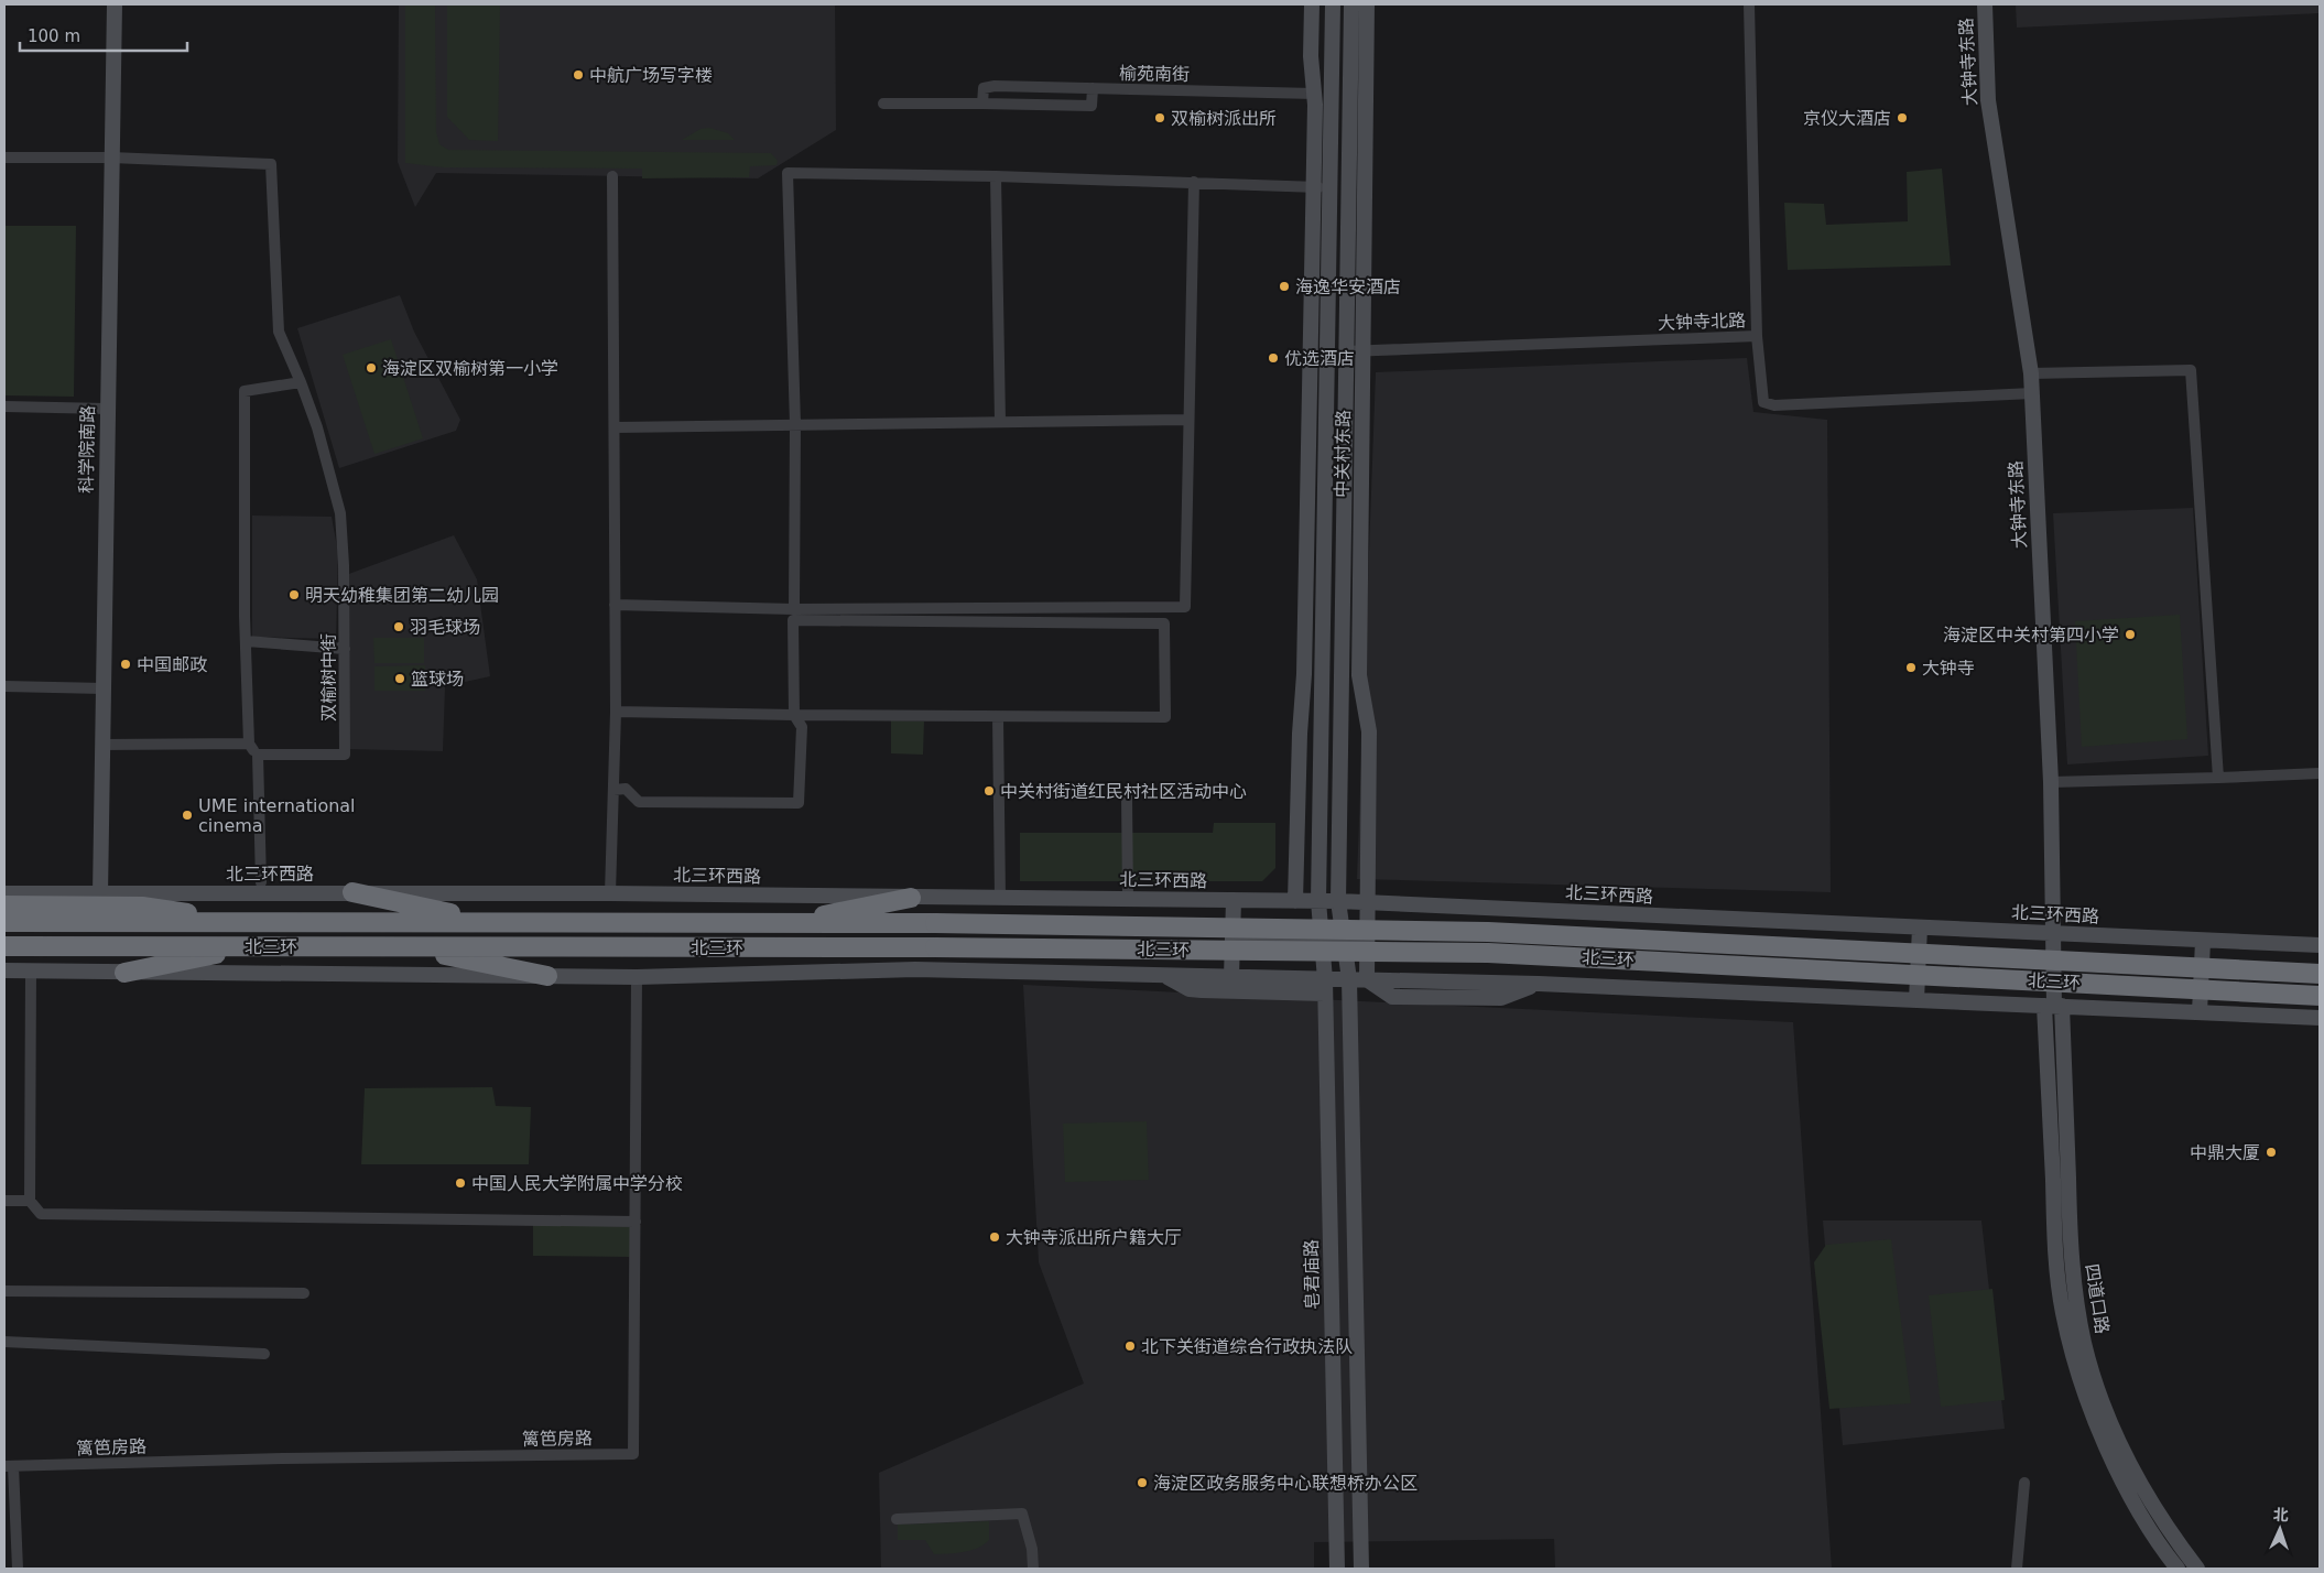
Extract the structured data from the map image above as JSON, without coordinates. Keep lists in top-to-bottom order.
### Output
{
  "streets": {
    "highway": ["北三环"],
    "street": [
      "大钟寺东路",
      "榆苑南街",
      "大钟寺北路",
      "科学院南路",
      "中关村东路",
      "双榆树中街",
      "北三环西路",
      "皂君庙路",
      "四道口路",
      "篱笆房路"
    ]
  },
  "crossings": [
    ["大钟寺东路", "大钟寺北路"],
    ["大钟寺东路", "北三环西路"],
    ["大钟寺东路", "四道口路"],
    ["榆苑南街", "中关村东路"],
    ["大钟寺北路", "中关村东路"],
    ["科学院南路", "双榆树中街"],
    ["科学院南路", "北三环西路"],
    ["中关村东路", "北三环西路"],
    ["中关村东路", "皂君庙路"]
  ],
  "places": [
    "中航广场写字楼",
    "双榆树派出所",
    "京仪大酒店",
    "海逸华安酒店",
    "优选酒店",
    "海淀区双榆树第一小学",
    "明天幼稚集团第二幼儿园",
    "羽毛球场",
    "海淀区中关村第四小学",
    "中国邮政",
    "大钟寺",
    "篮球场",
    "中关村街道红民村社区活动中心",
    "UME international cinema",
    "中鼎大厦",
    "中国人民大学附属中学分校",
    "大钟寺派出所户籍大厅",
    "北下关街道综合行政执法队",
    "海淀区政务服务中心联想桥办公区"
  ],
  "scale_bar": "100 m",
  "north": "top"
}
